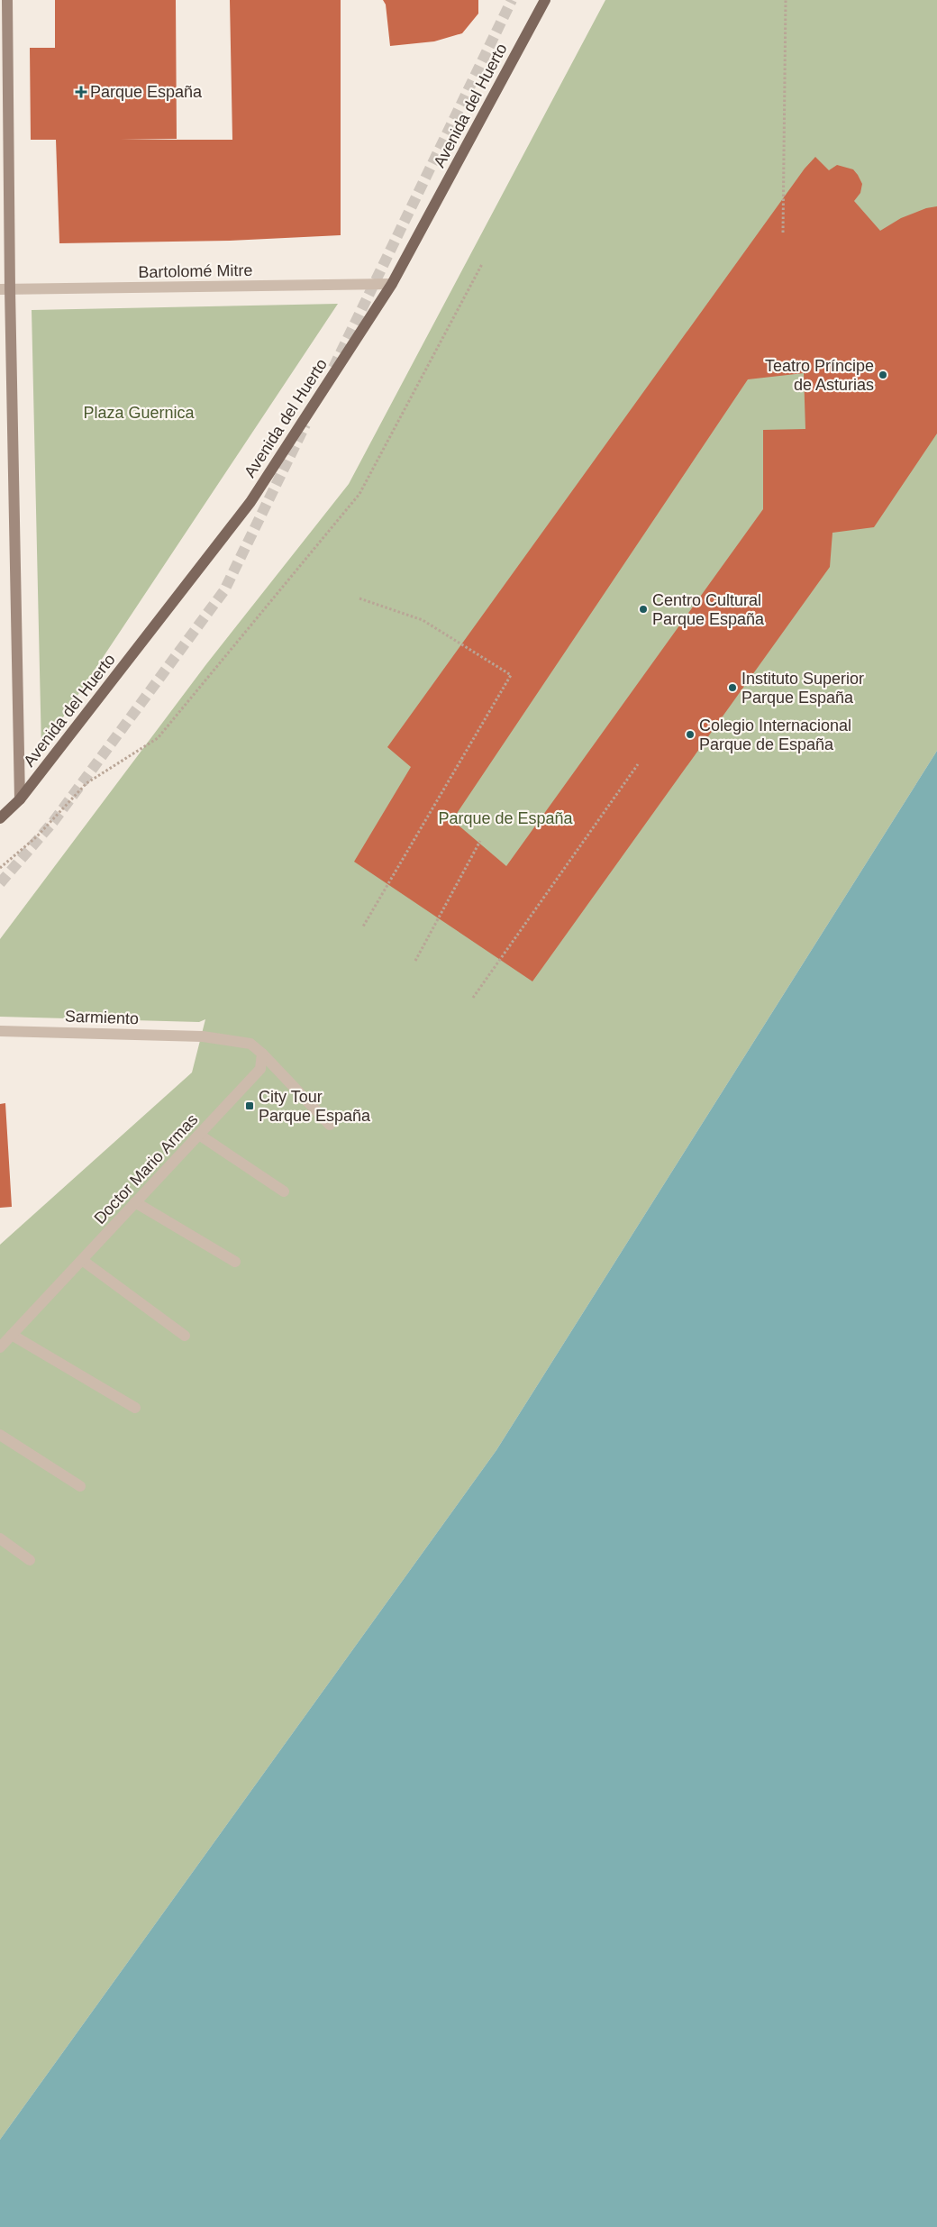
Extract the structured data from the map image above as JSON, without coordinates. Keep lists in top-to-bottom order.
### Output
{
  "streets": {
    "main road": ["Avenida del Huerto"],
    "street": ["Bartolomé Mitre", "Sarmiento", "Doctor Mario Armas"]
  },
  "crossings": [
    ["Avenida del Huerto", "Bartolomé Mitre"],
    ["Sarmiento", "Doctor Mario Armas"]
  ],
  "parks": ["Plaza Guernica", "Parque de España"],
  "places": {
    "health": ["Parque España"],
    "other": [
      "Teatro Príncipe de Asturias",
      "Centro Cultural Parque España",
      "Instituto Superior Parque España",
      "Colegio Internacional Parque de España"
    ],
    "transit": ["City Tour Parque España"]
  }
}
